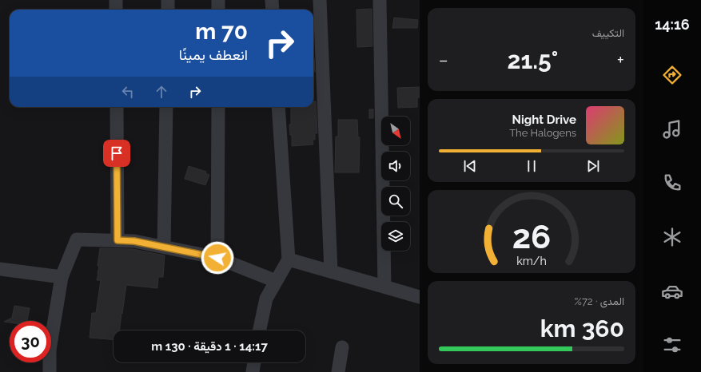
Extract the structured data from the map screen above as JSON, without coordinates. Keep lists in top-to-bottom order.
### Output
{
  "north": "bottom right",
  "page": {
    "tabs": "14:16",
    "tile": [
      "التكييف",
      ["المدى · 72%", "360 km"]
    ],
    "turn": ["70 m", "انعطف يمينًا"],
    "heat": ["−", "21.5°", "+"],
    "song": ["Night Drive", "The Halogens"],
    "limit": "30",
    "trip": "14:17 · 1 دقيقة · 130 m",
    "gauge": ["26", "km/h"]
  }
}
